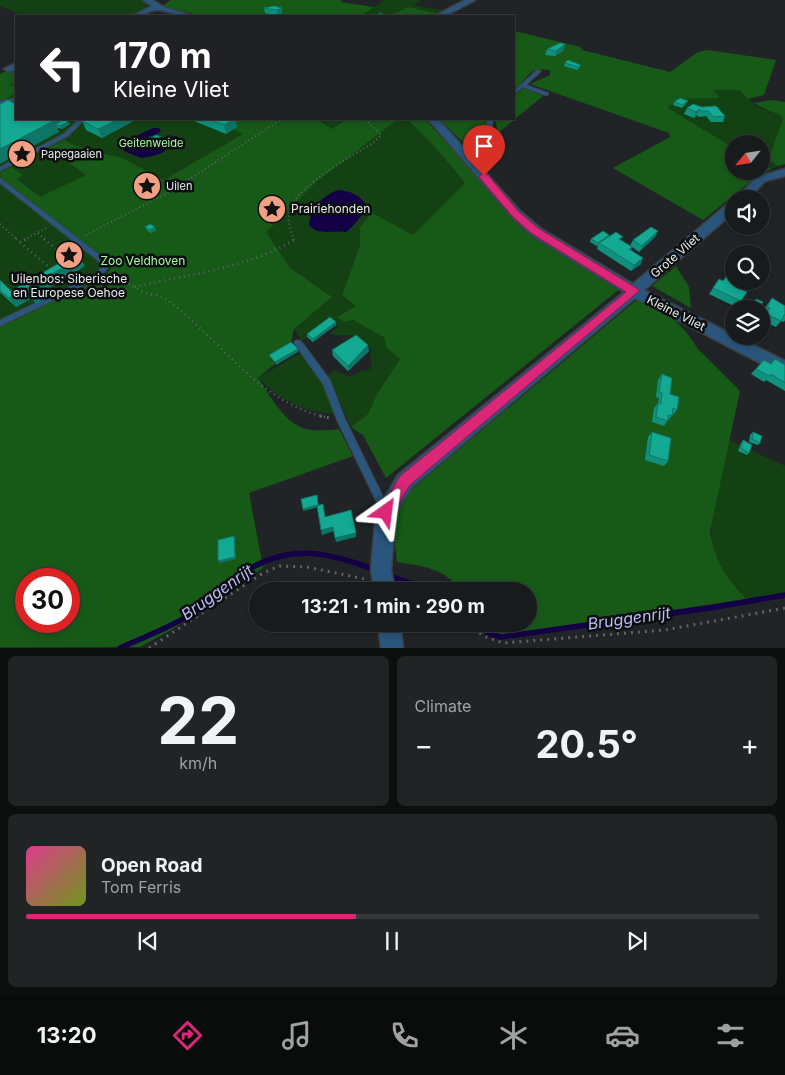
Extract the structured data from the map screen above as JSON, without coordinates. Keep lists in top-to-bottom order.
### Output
{
  "streets": {
    "street": ["Grote Vliet", "Kleine Vliet"]
  },
  "crossings": [
    ["Grote Vliet", "Kleine Vliet"]
  ],
  "water": ["Bruggenrijt"],
  "parks": ["Geitenweide", "Zoo Veldhoven"],
  "places": {
    "place": [
      "Papegaaien",
      "Uilen",
      "Prairiehonden",
      "Uilenbos: Siberische en Europese Oehoe"
    ]
  },
  "north": "bottom left",
  "page": {
    "turn": ["170 m", "Kleine Vliet"],
    "limit": "30",
    "trip": "13:21 · 1 min · 290 m",
    "tile": [
      ["22", "km/h"],
      "Climate"
    ],
    "heat": ["−", "20.5°", "+"],
    "song": ["Open Road", "Tom Ferris"],
    "tabs": "13:20"
  }
}
